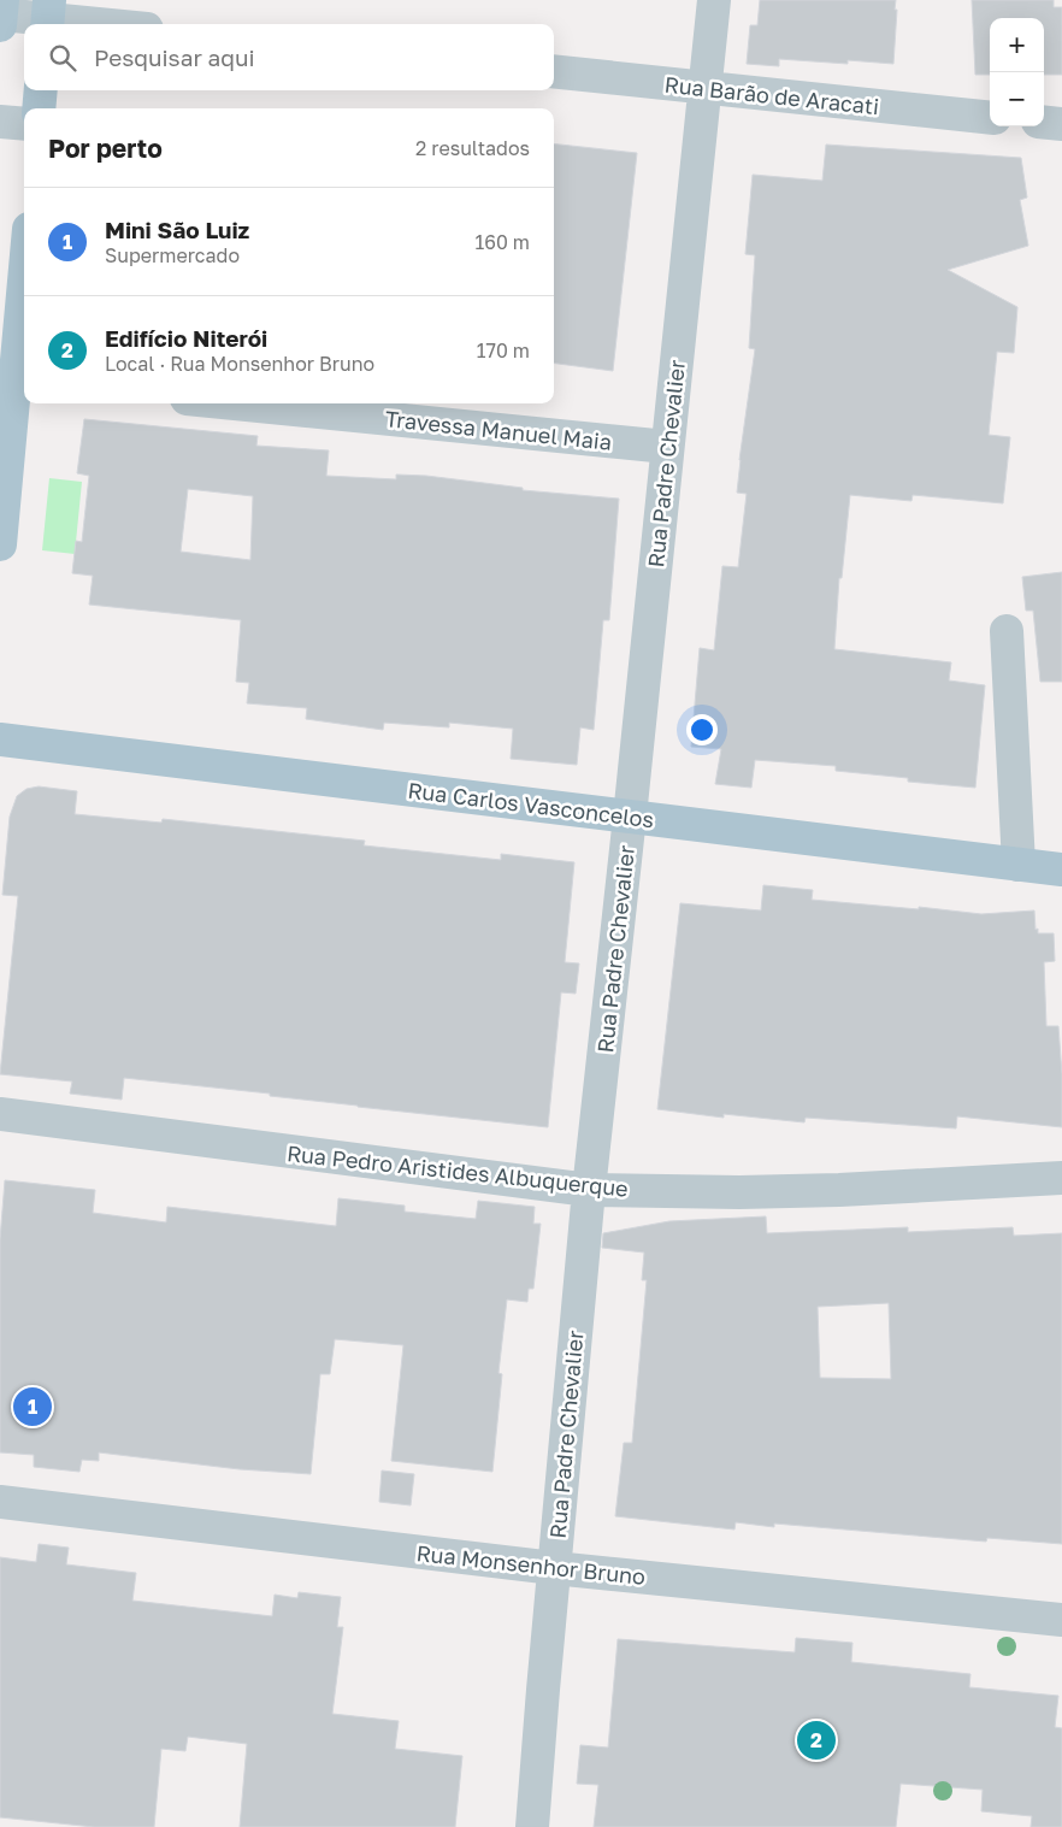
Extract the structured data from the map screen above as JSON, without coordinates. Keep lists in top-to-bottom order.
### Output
{
  "streets": {
    "main road": ["Rua Carlos Vasconcelos"],
    "street": [
      "Rua Barão de Aracati",
      "Travessa Manuel Maia",
      "Rua Padre Chevalier",
      "Rua Pedro Aristides Albuquerque",
      "Rua Monsenhor Bruno"
    ]
  },
  "crossings": [
    ["Rua Barão de Aracati", "Rua Padre Chevalier"],
    ["Travessa Manuel Maia", "Rua Padre Chevalier"],
    ["Rua Padre Chevalier", "Rua Carlos Vasconcelos"],
    ["Rua Padre Chevalier", "Rua Pedro Aristides Albuquerque"],
    ["Rua Padre Chevalier", "Rua Monsenhor Bruno"]
  ],
  "page": {
    "map_buttons": ["+", "−"],
    "search": "Pesquisar aqui",
    "heading": ["Por perto", "2 resultados"],
    "list": [
      {
        "mark": "1",
        "name": "Mini São Luiz",
        "note": "Supermercado",
        "value": "160 m"
      },
      {
        "mark": "2",
        "name": "Edifício Niterói",
        "note": "Local · Rua Monsenhor Bruno",
        "value": "170 m"
      }
    ],
    "pins": ["1", "2"]
  }
}
